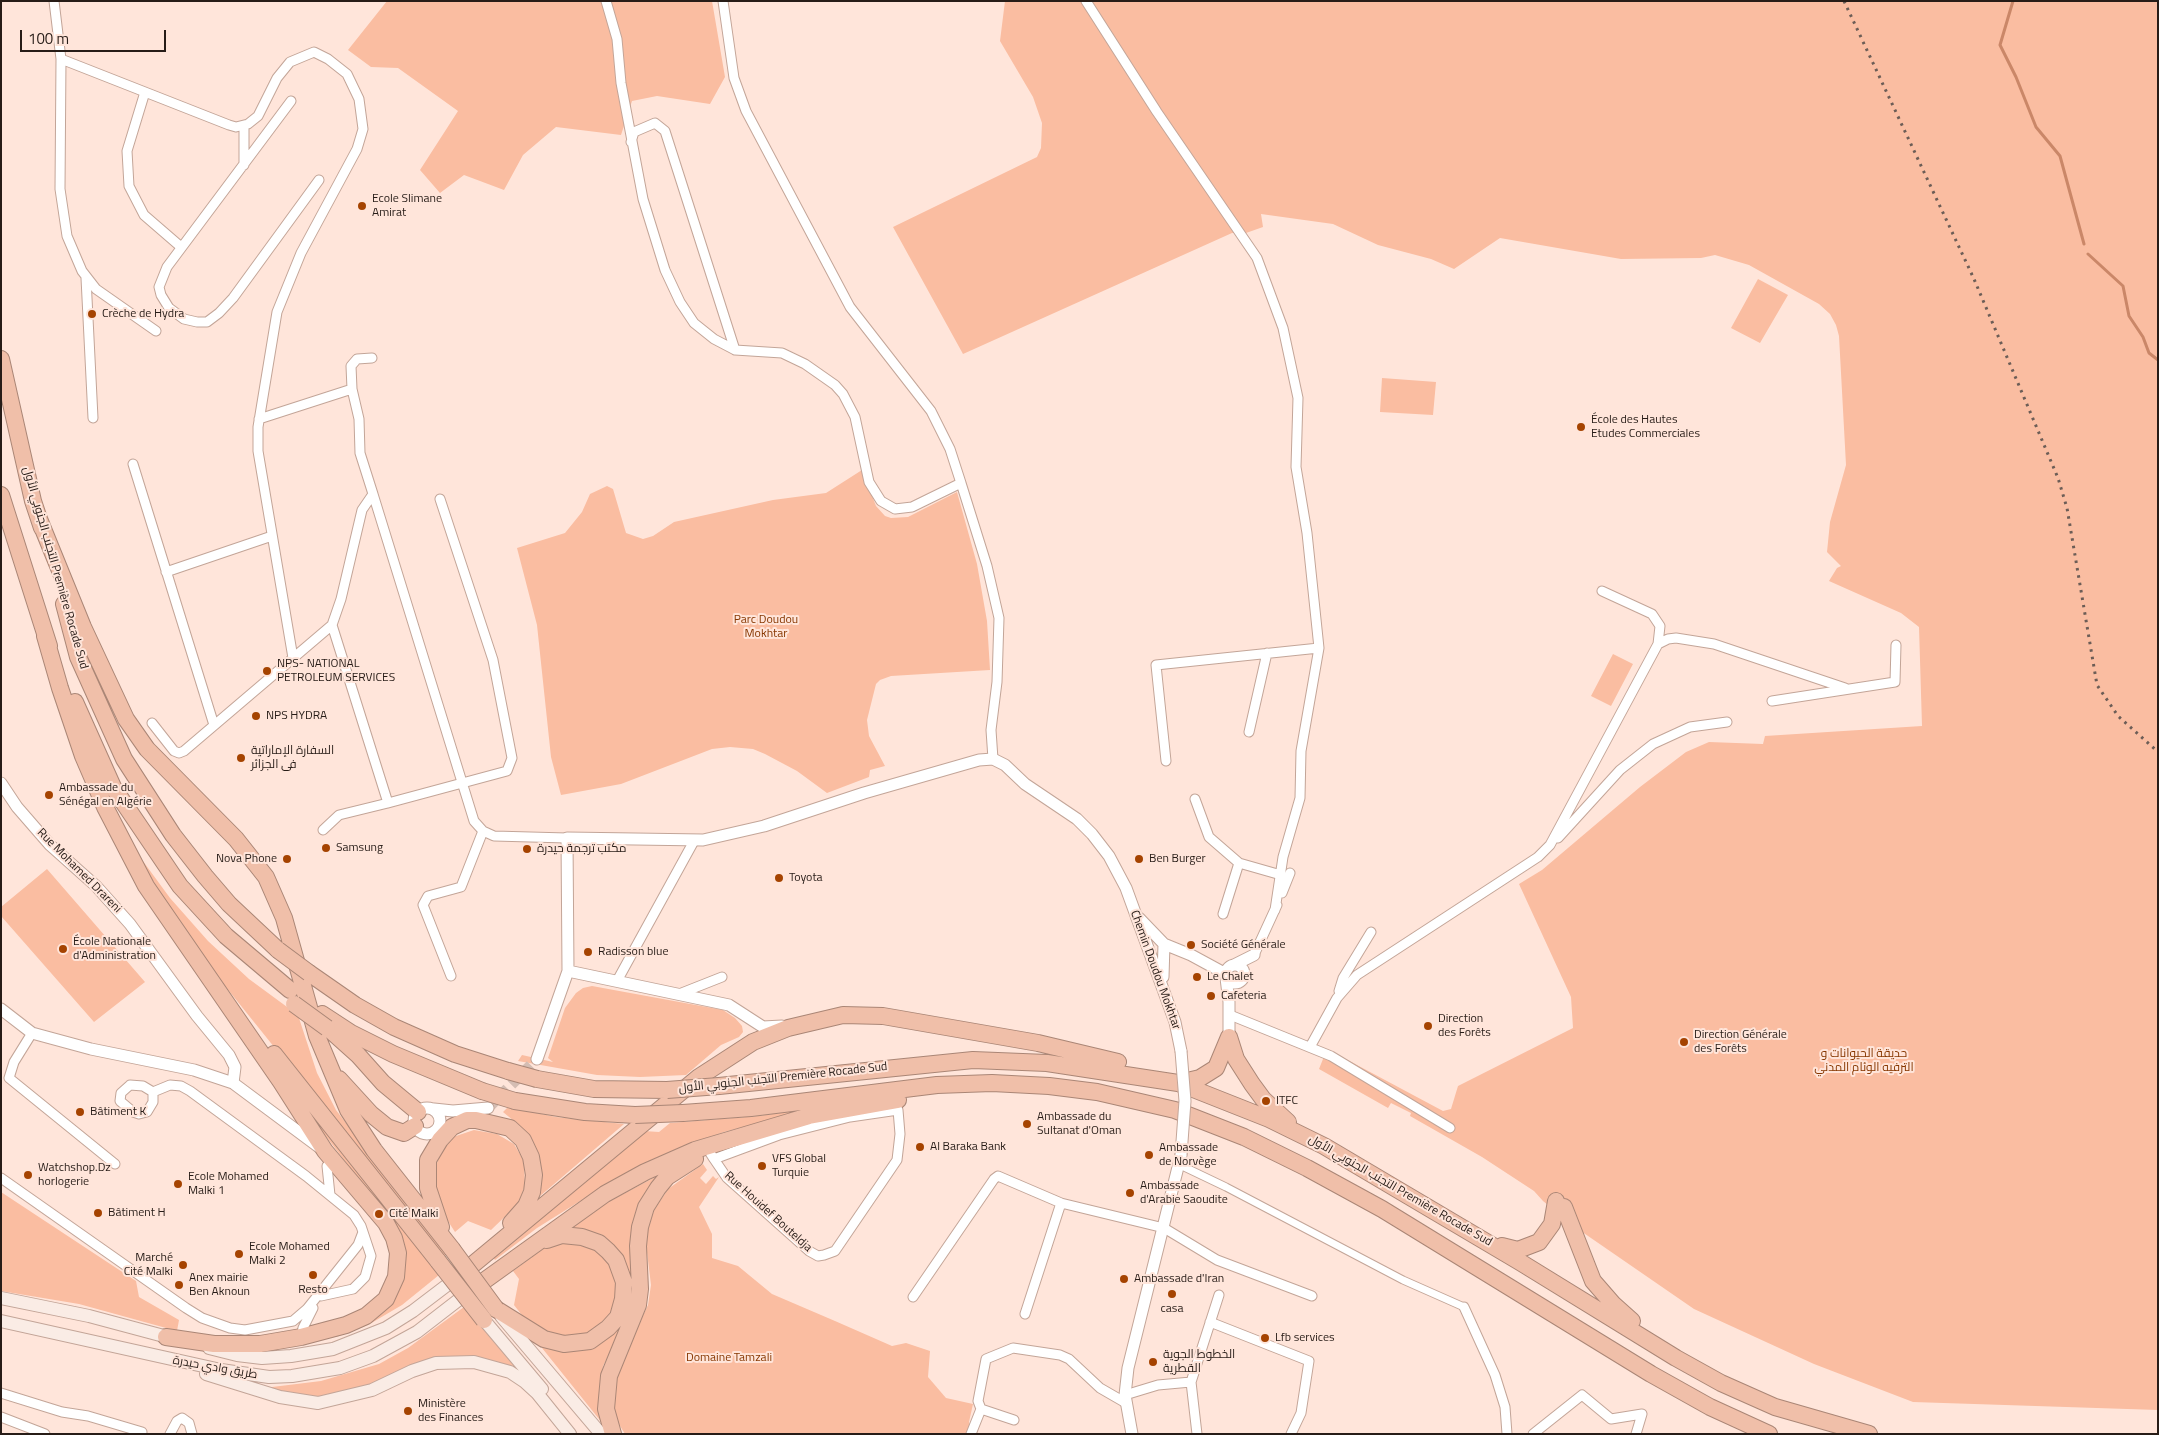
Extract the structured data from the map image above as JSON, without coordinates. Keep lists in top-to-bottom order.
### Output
{
  "streets": {
    "highway": ["التجنب الجنوبي الأول Première Rocade Sud"],
    "main road": ["طريق وادي حيدرة"],
    "street": ["Rue Mohamed Drareni", "Chemin Doudou Mokhtar", "Rue Houidef Bouteldja"]
  },
  "parks": ["Parc Doudou Mokhtar", "حديقة الحيوانات و الترفيه الوئام المدني", "Domaine Tamzali"],
  "places": [
    "Ecole Slimane Amirat",
    "Crèche de Hydra",
    "École des Hautes Etudes Commerciales",
    "NPS- NATIONAL PETROLEUM SERVICES",
    "NPS HYDRA",
    "السفارة الإماراتية فى الجزائر",
    "Ambassade du Sénégal en Algérie",
    "Samsung",
    "مكتب ترجمة حيدرة",
    "Nova Phone",
    "Ben Burger",
    "Toyota",
    "Société Générale",
    "École Nationale d'Administration",
    "Radisson blue",
    "Le Chalet",
    "Cafeteria",
    "Direction des Forêts",
    "Direction Générale des Forêts",
    "ITFC",
    "Bâtiment K",
    "Ambassade du Sultanat d'Oman",
    "Al Baraka Bank",
    "Ambassade de Norvège",
    "VFS Global Turquie",
    "Watchshop.Dz horlogerie",
    "Ecole Mohamed Malki 1",
    "Ambassade d'Arabie Saoudite",
    "Bâtiment H",
    "Cité Malki",
    "Ecole Mohamed Malki 2",
    "Marché Cité Malki",
    "Resto",
    "Ambassade d'Iran",
    "Anex mairie Ben Aknoun",
    "casa",
    "Lfb services",
    "الخطوط الجوية القطرية",
    "Ministère des Finances"
  ],
  "scale_bar": "100 m"
}
